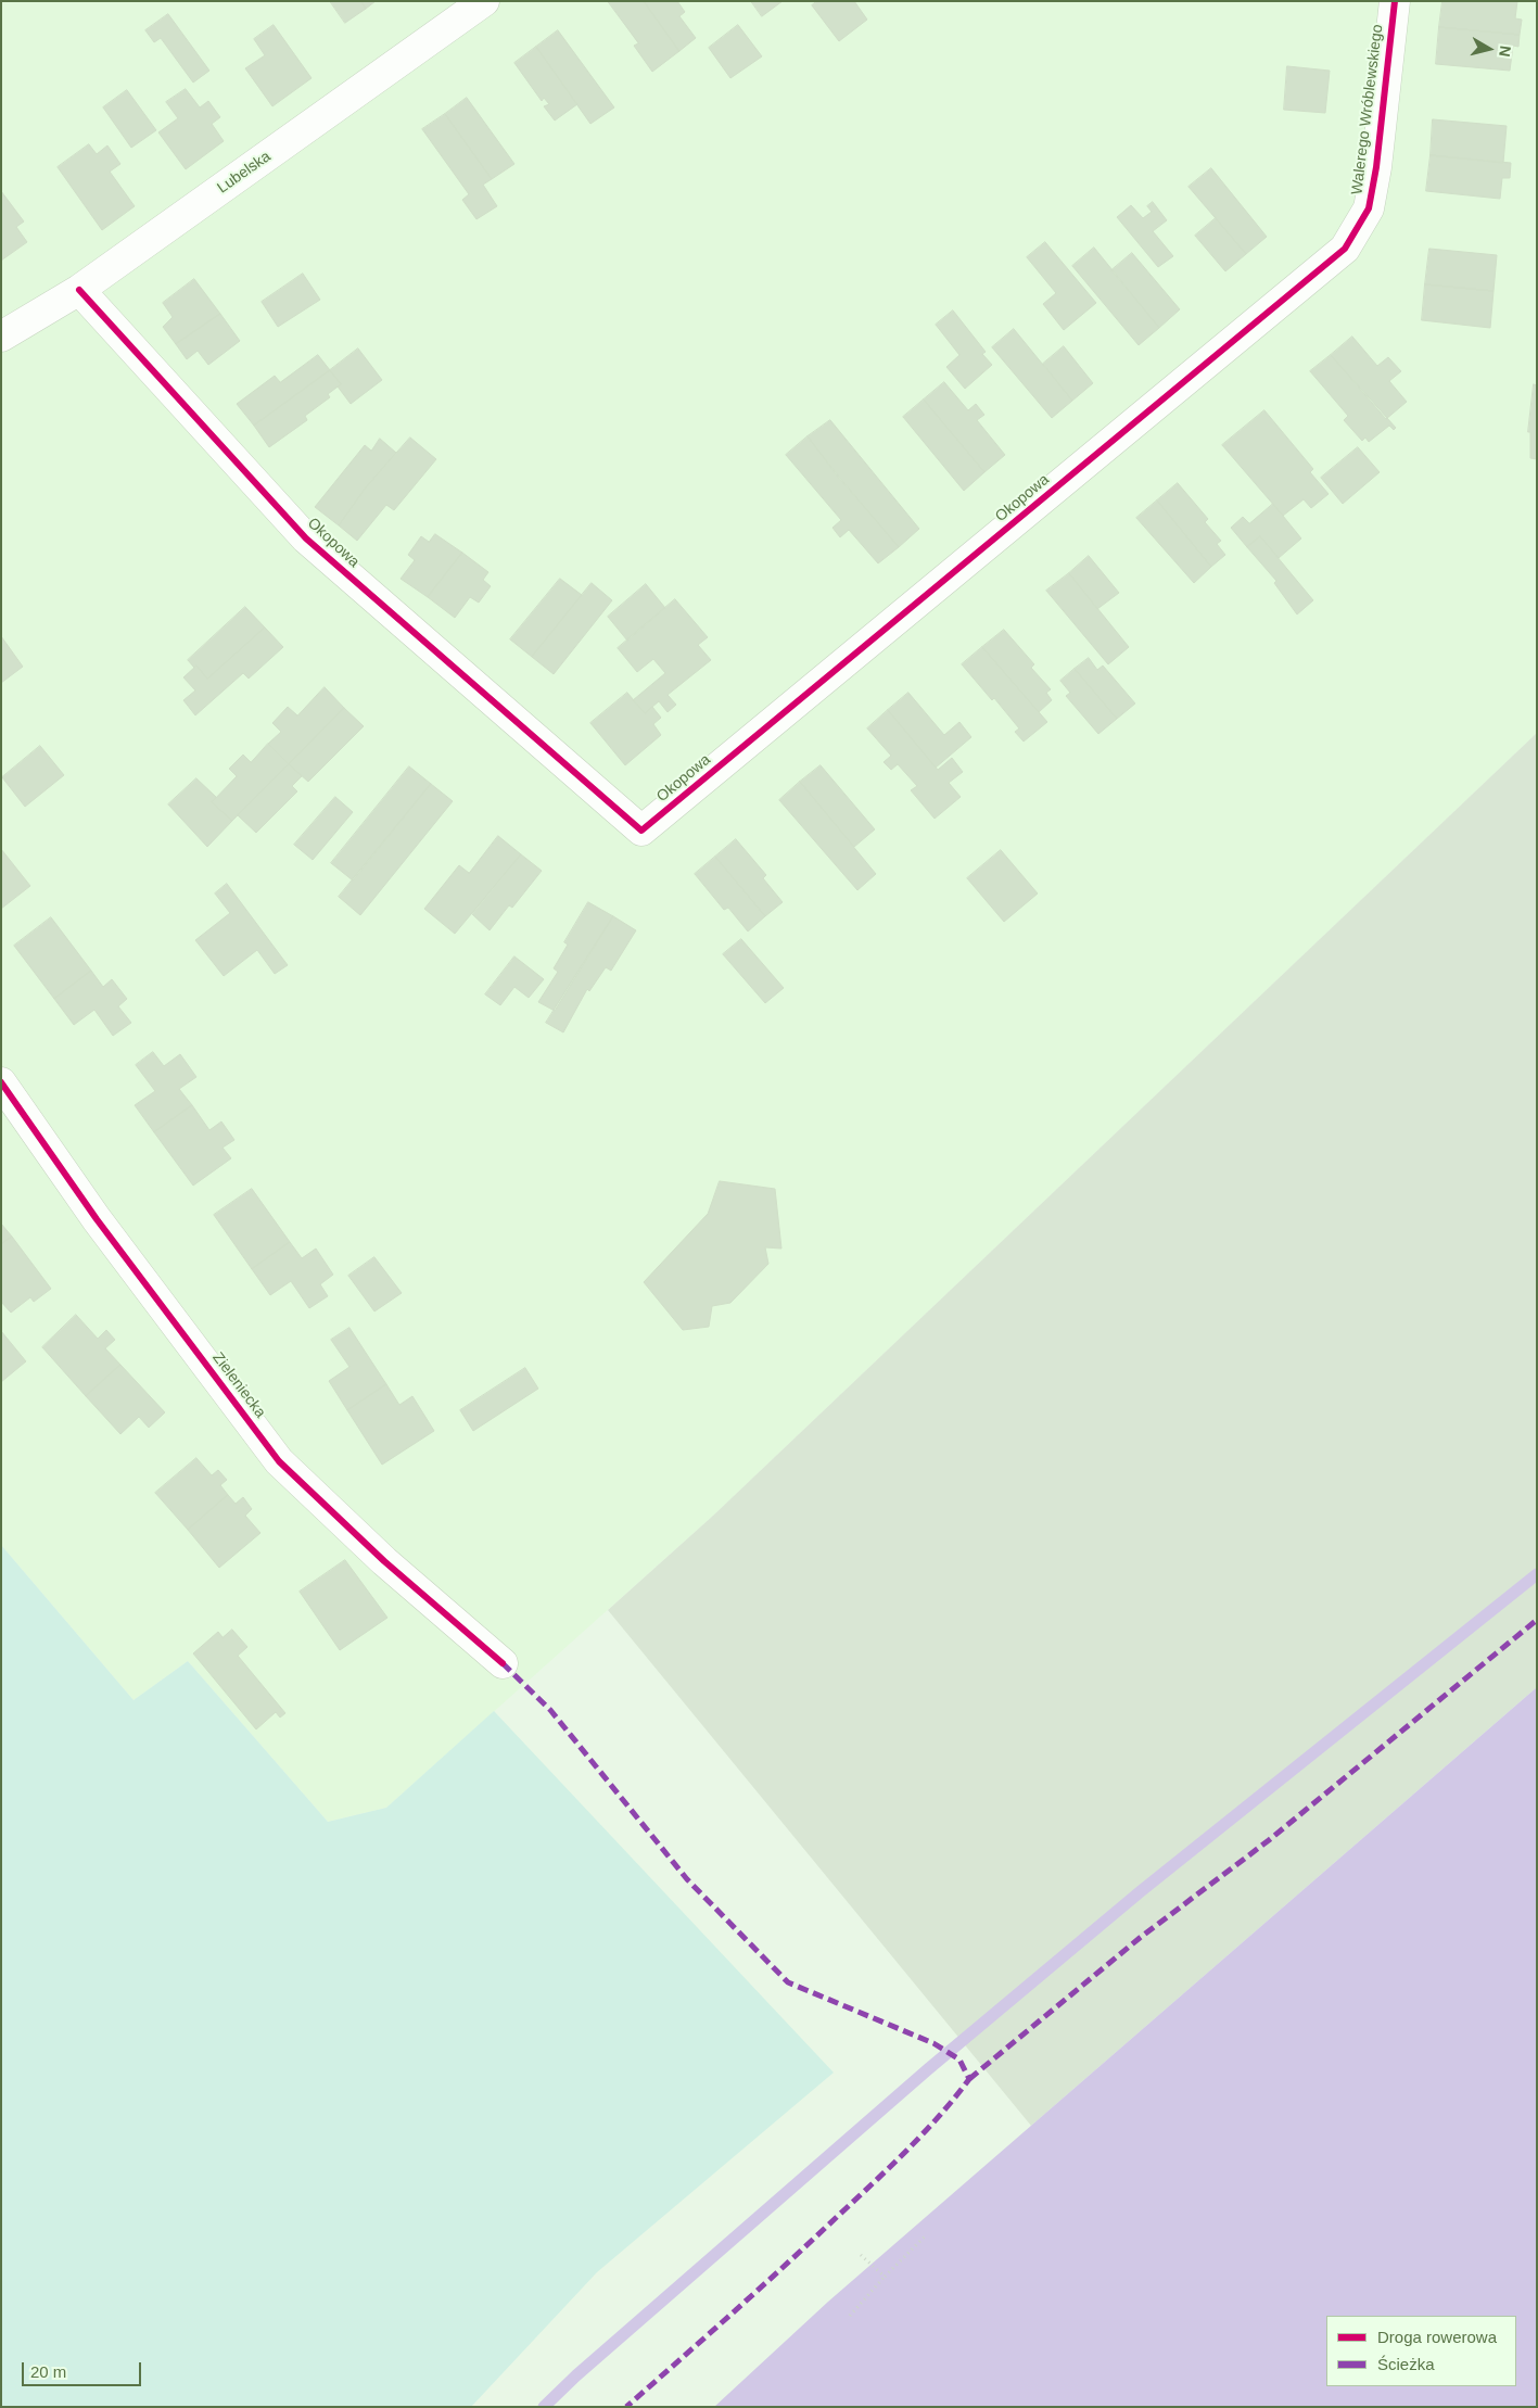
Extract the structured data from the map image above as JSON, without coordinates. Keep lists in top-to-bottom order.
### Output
{
  "streets": {
    "street": [
      "Walerego Wróblewskiego",
      "Lubelska",
      "Okopowa",
      "Zieleniecka"
    ]
  },
  "crossings": [
    ["Walerego Wróblewskiego", "Okopowa"],
    ["Lubelska", "Okopowa"]
  ],
  "legend": ["Droga rowerowa", "Ścieżka"],
  "scale_bar": "20 m",
  "north": "right"
}
